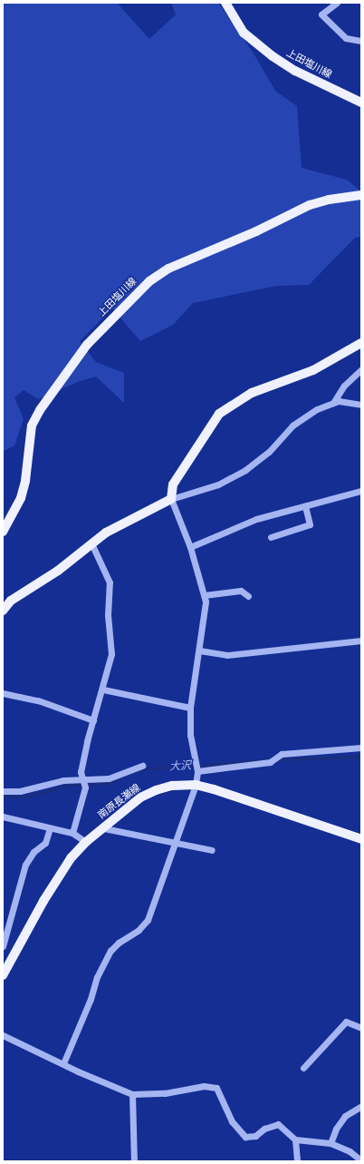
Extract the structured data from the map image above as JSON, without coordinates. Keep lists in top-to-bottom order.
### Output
{
  "streets": {
    "main road": ["上田塩川線", "南原長瀬線"]
  },
  "water": ["大沢"]
}
